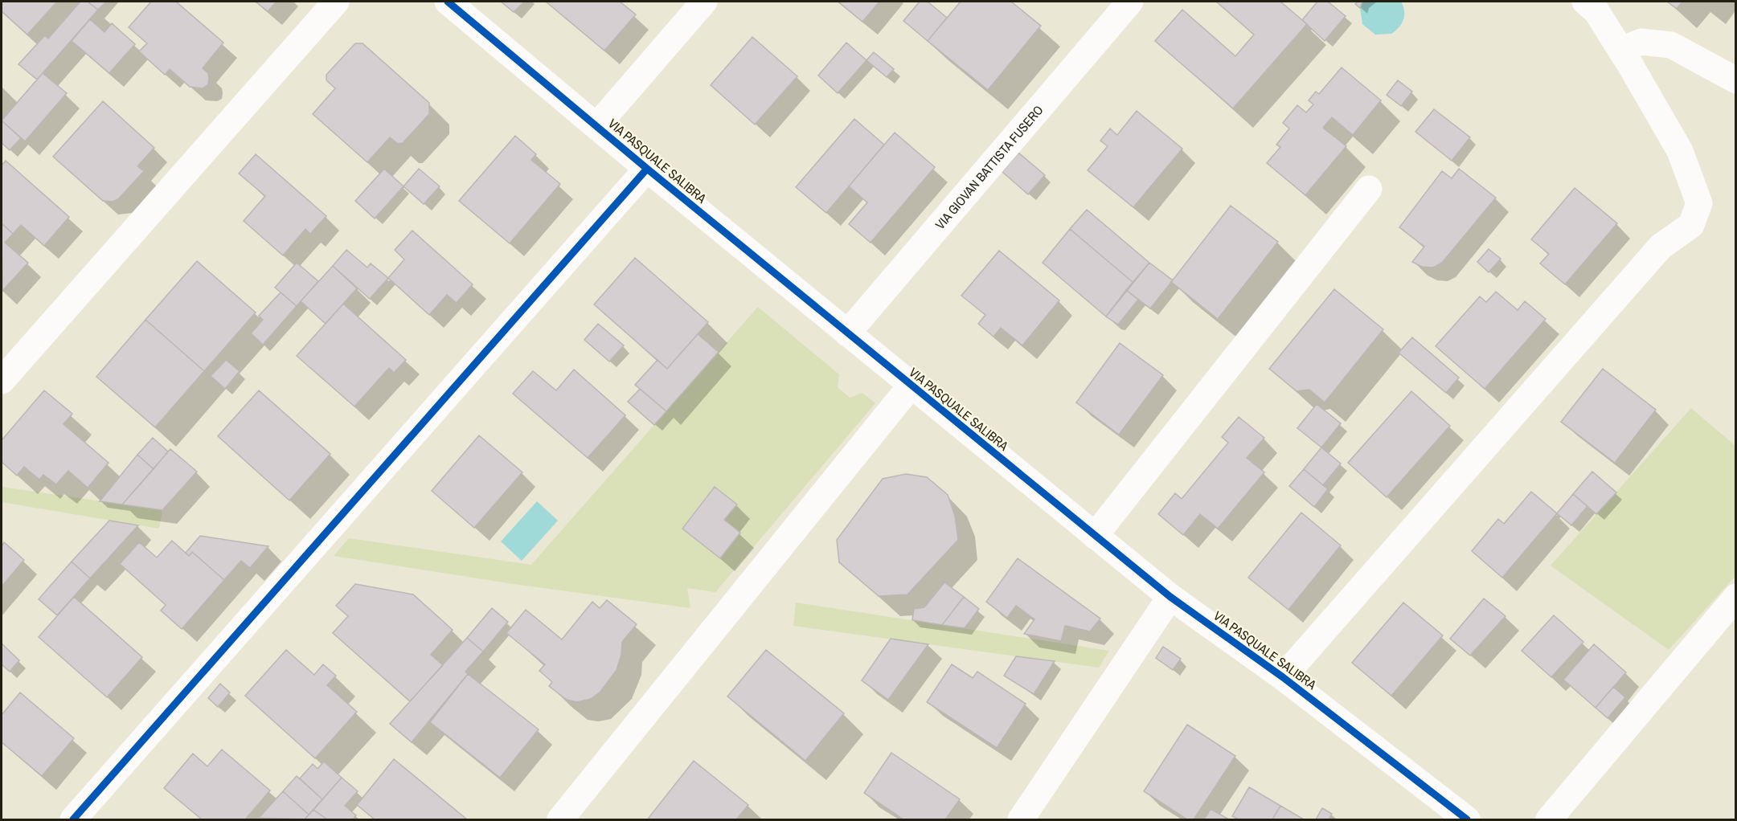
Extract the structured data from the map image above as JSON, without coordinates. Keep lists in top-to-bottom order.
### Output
{
  "streets": {
    "street": ["VIA PASQUALE SALIBRA", "VIA GIOVAN BATTISTA FUSERO"]
  },
  "crossings": [
    ["VIA PASQUALE SALIBRA", "VIA GIOVAN BATTISTA FUSERO"]
  ]
}
